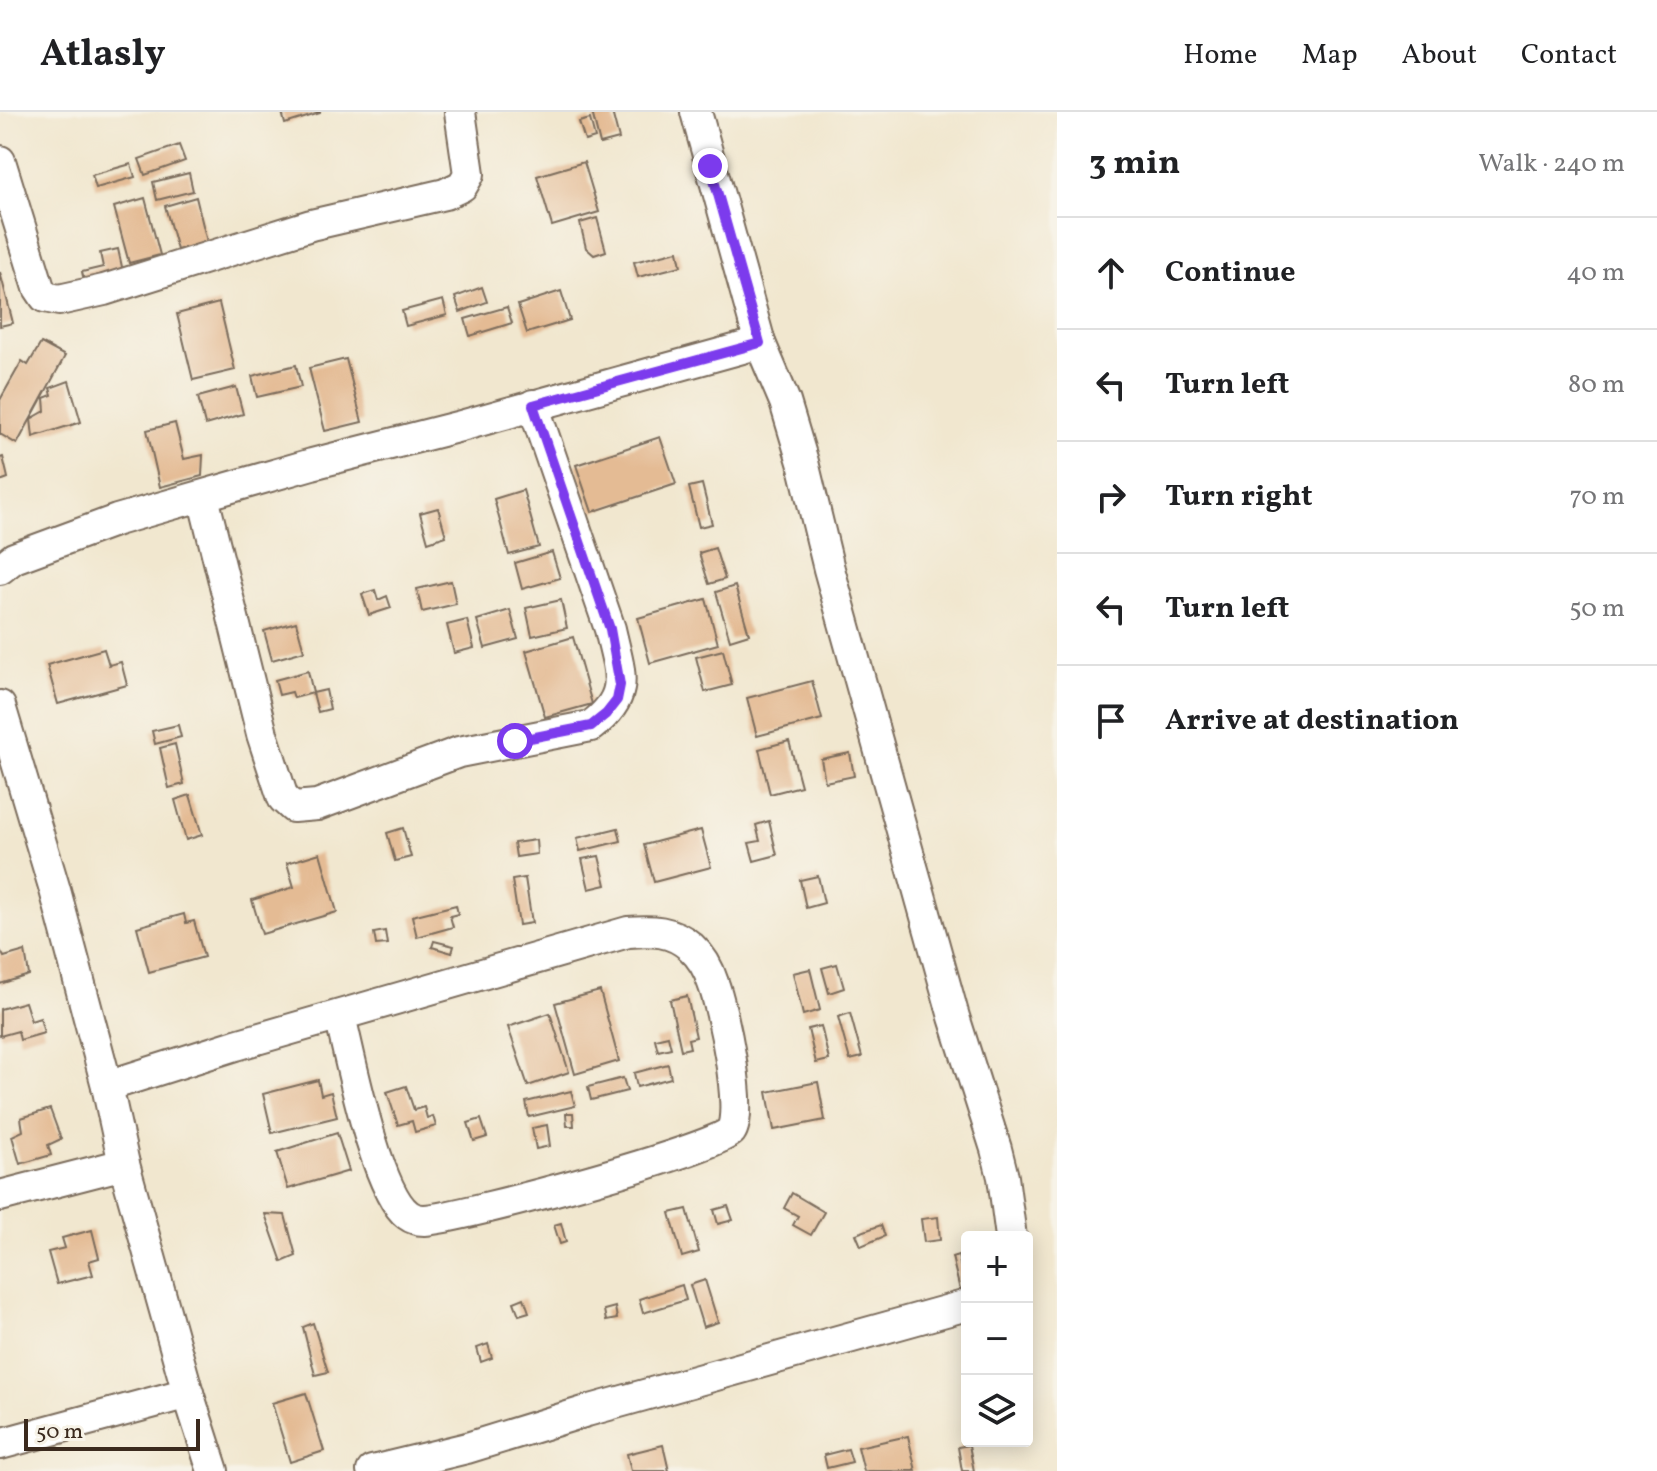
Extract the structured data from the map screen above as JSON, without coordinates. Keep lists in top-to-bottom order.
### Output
{
  "scale_bar": "50 m",
  "page": {
    "header": "Atlasly",
    "nav": [
      "Home",
      "Map",
      "About",
      "Contact"
    ],
    "heading": ["3 min", "Walk · 240 m"],
    "list": [
      ["Continue", "40 m"],
      ["Turn left", "80 m"],
      ["Turn right", "70 m"],
      ["Turn left", "50 m"],
      "Arrive at destination"
    ],
    "map_buttons": ["+", "−"],
    "scale": "50 m"
  }
}
